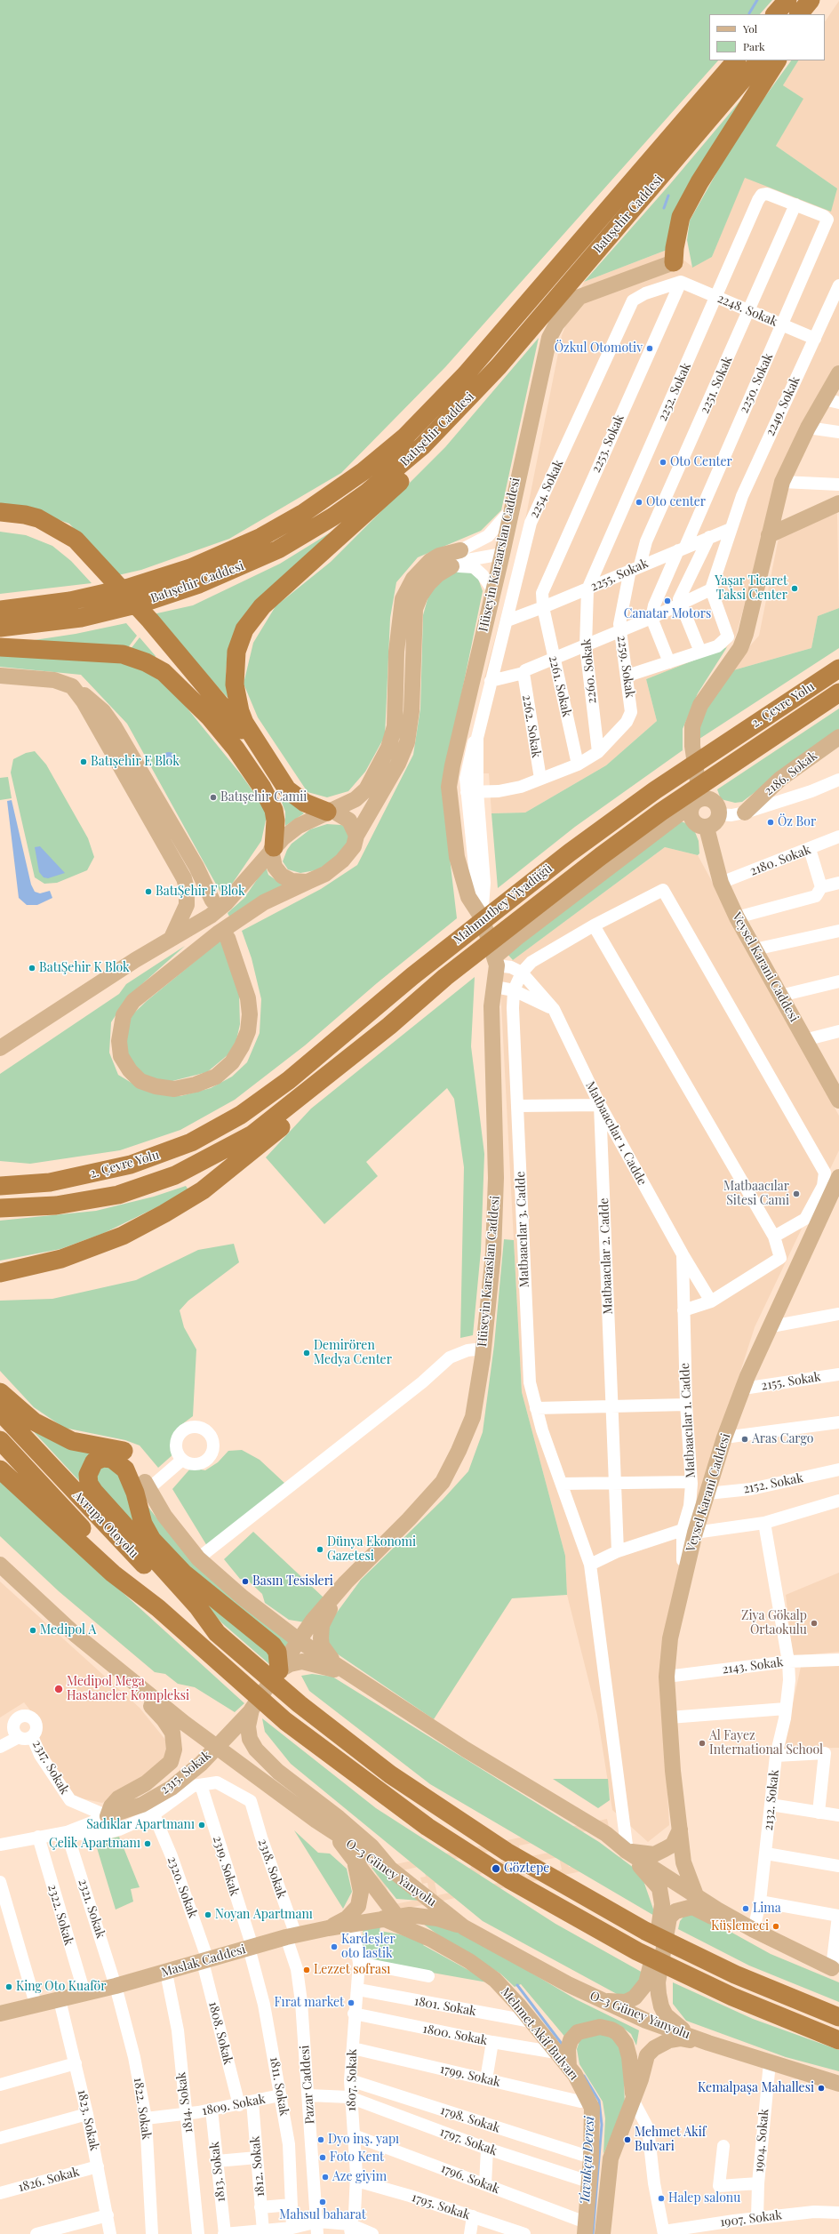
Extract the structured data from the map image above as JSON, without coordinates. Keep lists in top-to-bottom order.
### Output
{
  "streets": {
    "highway": [
      "Batışehir Caddesi",
      "2. Çevre Yolu",
      "Mahmutbey Viyadüğü",
      "Avrupa Otoyolu"
    ],
    "main road": [
      "Hüseyin Karaarslan Caddesi",
      "2186. Sokak",
      "Veysel Karani Caddesi",
      "Hüseyin Karaaslan Caddesi",
      "2315. Sokak",
      "O-3 Güney Yanyolu",
      "Maslak Caddesi",
      "Mehmet Akif Bulvarı"
    ],
    "street": [
      "2248. Sokak",
      "2250. Sokak",
      "2251. Sokak",
      "2252. Sokak",
      "2249. Sokak",
      "2253. Sokak",
      "2254. Sokak",
      "2255. Sokak",
      "2259. Sokak",
      "2260. Sokak",
      "2261. Sokak",
      "2262. Sokak",
      "2180. Sokak",
      "Matbaacılar 1. Cadde",
      "Matbaacılar 3. Cadde",
      "Matbaacılar 2. Cadde",
      "2155. Sokak",
      "2152. Sokak",
      "2143. Sokak",
      "2317. Sokak",
      "2132. Sokak",
      "2319. Sokak",
      "2318. Sokak",
      "2320. Sokak",
      "2321. Sokak",
      "2322. Sokak",
      "1801. Sokak",
      "1808. Sokak",
      "1800. Sokak",
      "1799. Sokak",
      "1807. Sokak",
      "Pazar Caddesi",
      "1811. Sokak",
      "1814. Sokak",
      "1809. Sokak",
      "1822. Sokak",
      "1798. Sokak",
      "1823. Sokak",
      "1904. Sokak",
      "1797. Sokak",
      "1812. Sokak",
      "1813. Sokak",
      "1796. Sokak",
      "1826. Sokak",
      "1795. Sokak",
      "1907. Sokak"
    ]
  },
  "crossings": [
    ["2248. Sokak", "2250. Sokak"],
    ["2248. Sokak", "2251. Sokak"],
    ["2248. Sokak", "2252. Sokak"],
    ["2248. Sokak", "2249. Sokak"],
    ["2248. Sokak", "2253. Sokak"],
    ["2248. Sokak", "2254. Sokak"],
    ["2250. Sokak", "2251. Sokak"],
    ["2250. Sokak", "2252. Sokak"],
    ["2250. Sokak", "2255. Sokak"],
    ["2251. Sokak", "2252. Sokak"],
    ["2251. Sokak", "2255. Sokak"],
    ["2251. Sokak", "2259. Sokak"],
    ["2252. Sokak", "2255. Sokak"],
    ["2252. Sokak", "2260. Sokak"],
    ["2249. Sokak", "2255. Sokak"],
    ["2253. Sokak", "2254. Sokak"],
    ["2253. Sokak", "2255. Sokak"],
    ["2253. Sokak", "2261. Sokak"],
    ["2254. Sokak", "Hüseyin Karaarslan Caddesi"],
    ["2254. Sokak", "2255. Sokak"],
    ["2254. Sokak", "2259. Sokak"],
    ["2254. Sokak", "Hüseyin Karaaslan Caddesi"],
    ["Hüseyin Karaarslan Caddesi", "Hüseyin Karaaslan Caddesi"],
    ["2255. Sokak", "2259. Sokak"],
    ["2255. Sokak", "2260. Sokak"],
    ["2255. Sokak", "2261. Sokak"],
    ["2259. Sokak", "2260. Sokak"],
    ["2259. Sokak", "2261. Sokak"],
    ["2259. Sokak", "2262. Sokak"],
    ["2. Çevre Yolu", "Mahmutbey Viyadüğü"],
    ["2180. Sokak", "Veysel Karani Caddesi"],
    ["Veysel Karani Caddesi", "Matbaacılar 1. Cadde"],
    ["Veysel Karani Caddesi", "2155. Sokak"],
    ["Veysel Karani Caddesi", "2152. Sokak"],
    ["Veysel Karani Caddesi", "2143. Sokak"],
    ["Matbaacılar 1. Cadde", "Matbaacılar 3. Cadde"],
    ["Matbaacılar 1. Cadde", "Matbaacılar 2. Cadde"],
    ["Matbaacılar 1. Cadde", "Hüseyin Karaaslan Caddesi"],
    ["Hüseyin Karaaslan Caddesi", "2315. Sokak"],
    ["2143. Sokak", "2132. Sokak"],
    ["2317. Sokak", "2315. Sokak"],
    ["2319. Sokak", "2318. Sokak"],
    ["2319. Sokak", "Maslak Caddesi"],
    ["2319. Sokak", "1811. Sokak"],
    ["2318. Sokak", "Maslak Caddesi"],
    ["2318. Sokak", "Pazar Caddesi"],
    ["O-3 Güney Yanyolu", "1904. Sokak"],
    ["2320. Sokak", "Maslak Caddesi"],
    ["2320. Sokak", "1808. Sokak"],
    ["2321. Sokak", "Maslak Caddesi"],
    ["2321. Sokak", "1822. Sokak"],
    ["2322. Sokak", "Maslak Caddesi"],
    ["Maslak Caddesi", "1808. Sokak"],
    ["Maslak Caddesi", "Pazar Caddesi"],
    ["Maslak Caddesi", "1811. Sokak"],
    ["Maslak Caddesi", "1814. Sokak"],
    ["Maslak Caddesi", "1822. Sokak"],
    ["Maslak Caddesi", "1823. Sokak"],
    ["1801. Sokak", "Mehmet Akif Bulvarı"],
    ["1801. Sokak", "1807. Sokak"],
    ["1808. Sokak", "1809. Sokak"],
    ["Mehmet Akif Bulvarı", "1800. Sokak"],
    ["Mehmet Akif Bulvarı", "1799. Sokak"],
    ["Mehmet Akif Bulvarı", "1798. Sokak"],
    ["Mehmet Akif Bulvarı", "1797. Sokak"],
    ["Mehmet Akif Bulvarı", "1796. Sokak"],
    ["1800. Sokak", "1807. Sokak"],
    ["1799. Sokak", "1807. Sokak"],
    ["1807. Sokak", "1798. Sokak"],
    ["1807. Sokak", "1797. Sokak"],
    ["1807. Sokak", "1796. Sokak"],
    ["1807. Sokak", "1795. Sokak"],
    ["Pazar Caddesi", "1797. Sokak"],
    ["1811. Sokak", "1809. Sokak"],
    ["1814. Sokak", "1809. Sokak"],
    ["1809. Sokak", "1822. Sokak"],
    ["1809. Sokak", "1812. Sokak"],
    ["1809. Sokak", "1813. Sokak"],
    ["1823. Sokak", "1826. Sokak"],
    ["1904. Sokak", "1907. Sokak"]
  ],
  "water": ["Tavukçu Deresi"],
  "places": [
    "Özkul Otomotiv",
    "Oto Center",
    "Oto center",
    "Yaşar Ticaret Taksi Center",
    "Canatar Motors",
    "Batışehir E Blok",
    "Batışehir Camii",
    "Öz Bor",
    "BatıŞehir F Blok",
    "BatıŞehir K Blok",
    "Matbaacılar Sitesi Cami",
    "Demirören Medya Center",
    "Aras Cargo",
    "Dünya Ekonomi Gazetesi",
    "Basın Tesisleri",
    "Ziya Gökalp Ortaokulu",
    "Medipol A",
    "Medipol Mega Hastaneler Kompleksi",
    "Al Fayez International School",
    "Sadıklar Apartmanı",
    "Çelik Apartmanı",
    "Göztepe",
    "Lima",
    "Noyan Apartmanı",
    "Küşlemeci",
    "Kardeşler oto lastik",
    "Lezzet sofrası",
    "King Oto Kuaför",
    "Fırat market",
    "Kemalpaşa Mahallesi",
    "Dyo inş. yapı",
    "Mehmet Akif Bulvari",
    "Foto Kent",
    "Aze giyim",
    "Halep salonu",
    "Mahsul baharat"
  ],
  "legend": ["Yol", "Park"]
}
